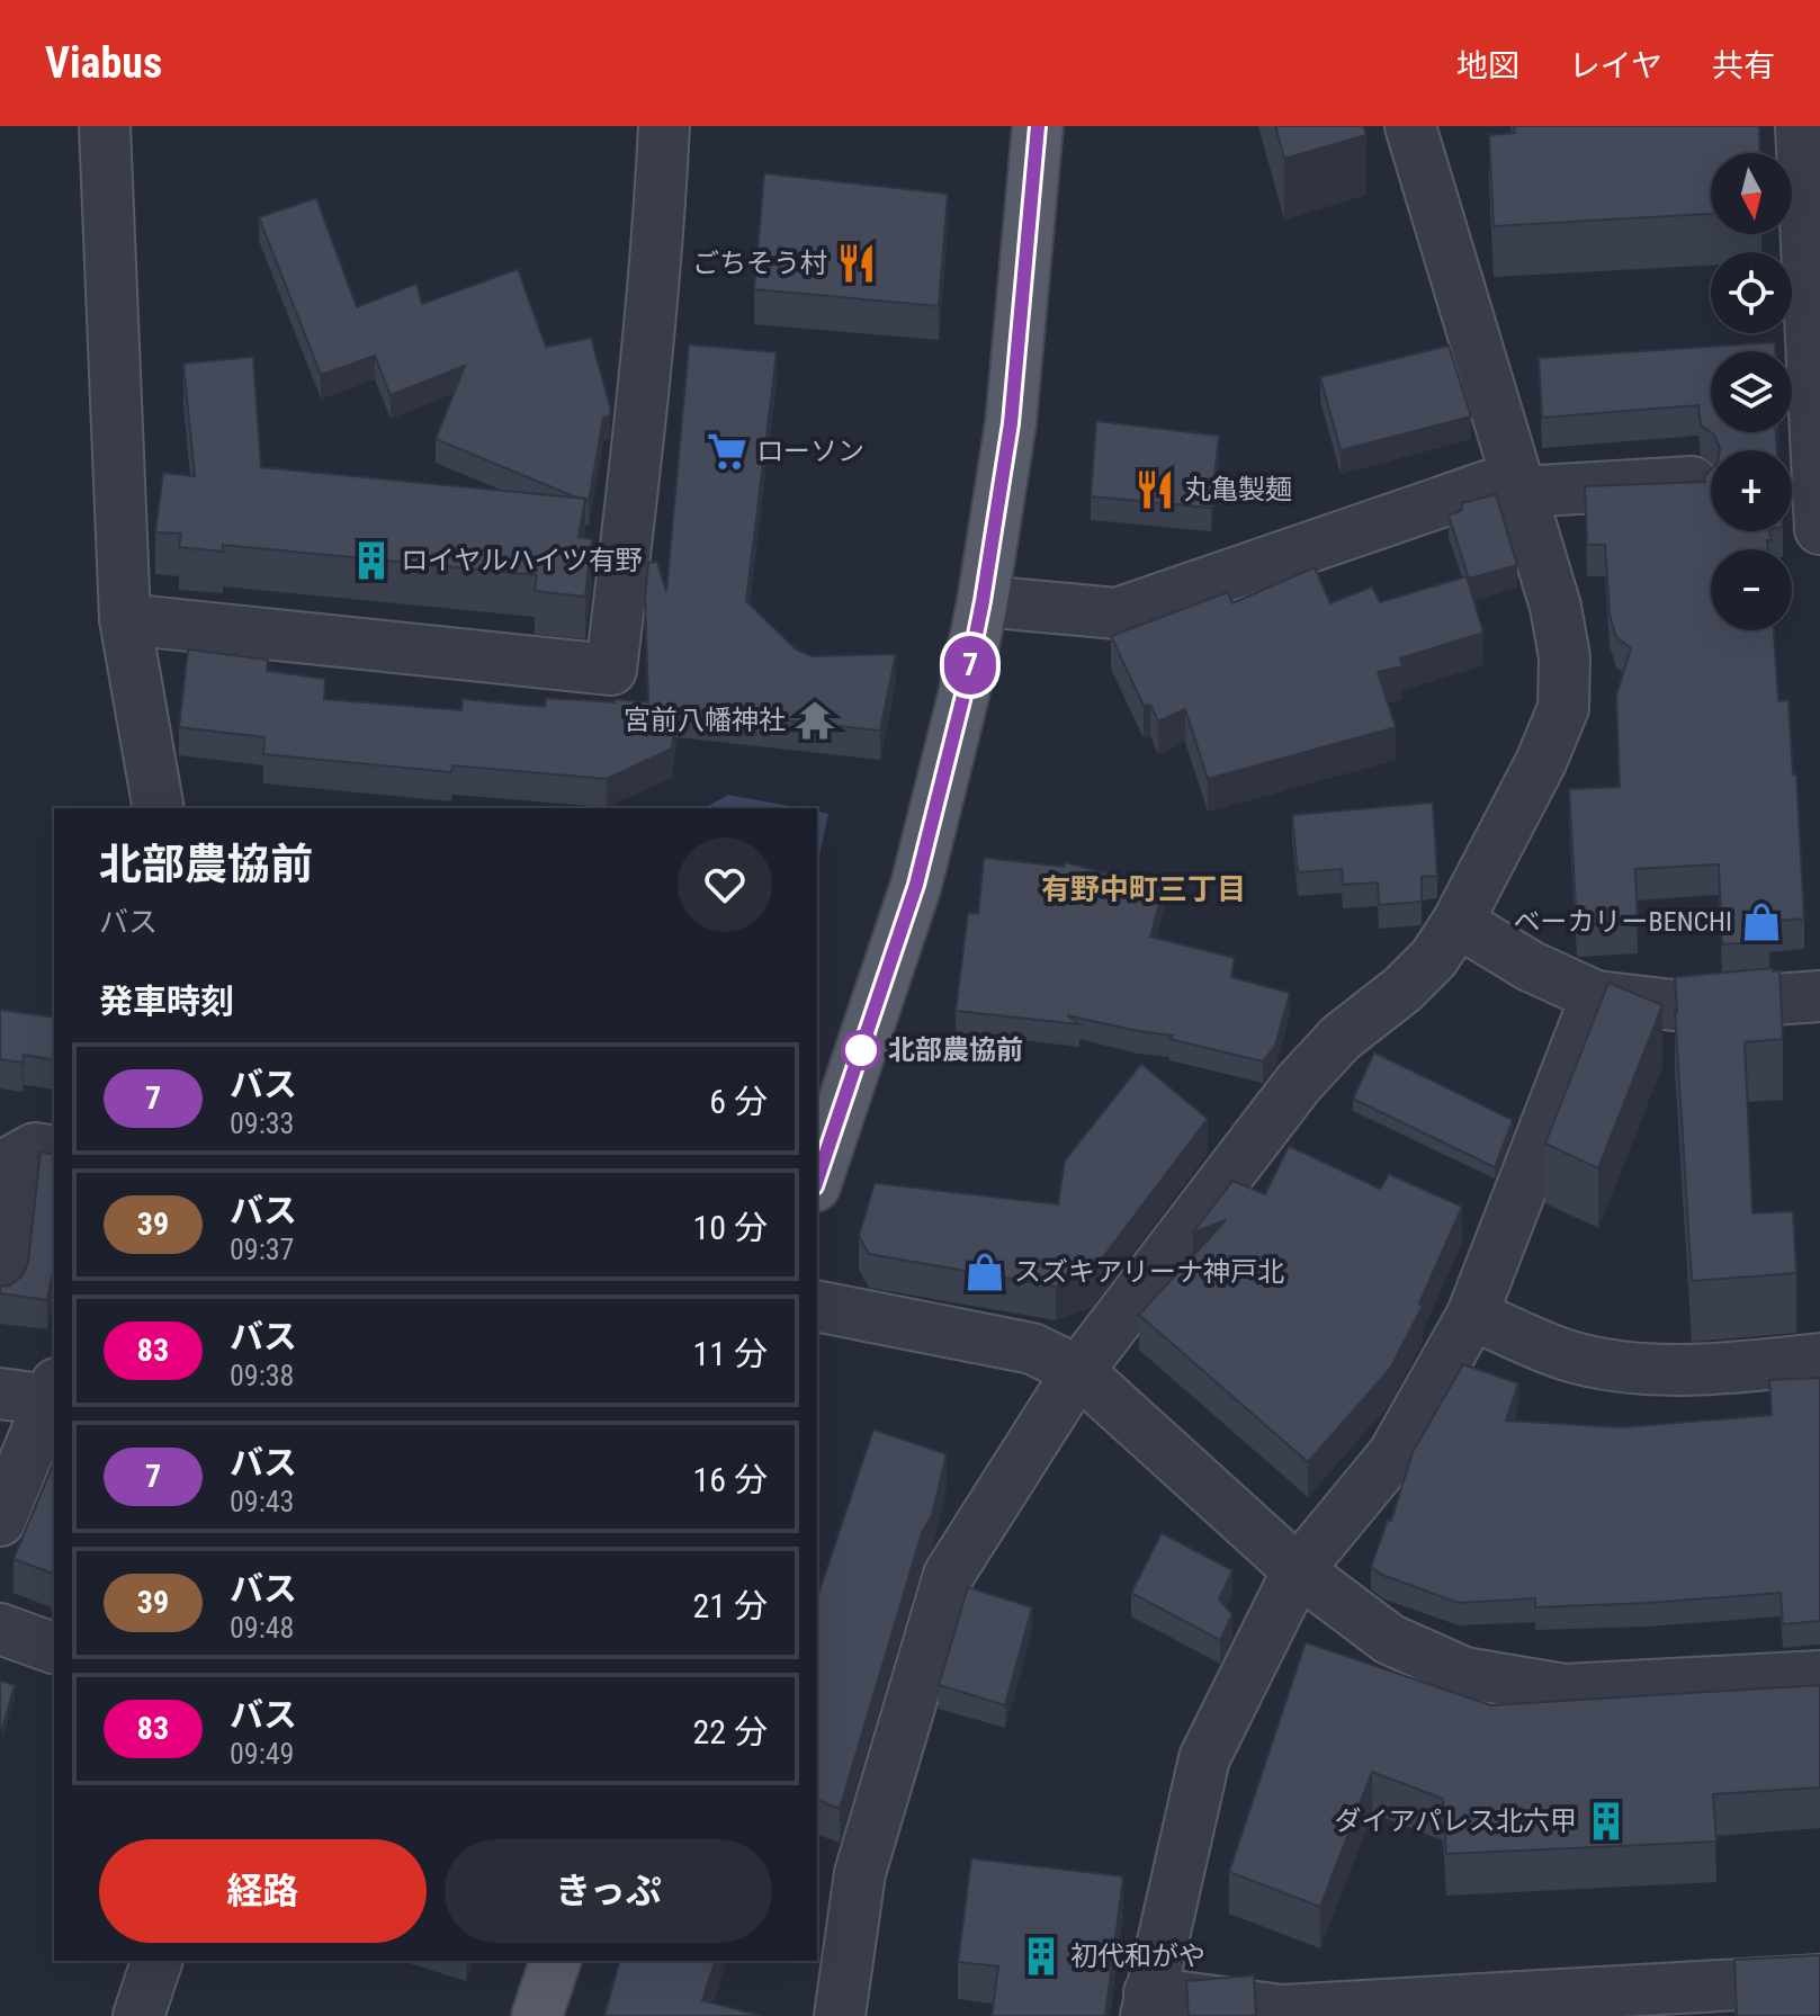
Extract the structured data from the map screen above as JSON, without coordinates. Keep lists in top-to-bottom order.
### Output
{
  "districts": ["有野中町三丁目"],
  "places": {
    "restaurant": ["ごちそう村", "丸亀製麺"],
    "supermarket": ["ローソン"],
    "building": ["ロイヤルハイツ有野", "ダイアパレス北六甲", "初代和がや"],
    "temple": ["宮前八幡神社"],
    "shop": ["ベーカリーBENCHI", "スズキアリーナ神戸北"],
    "other": ["北部農協前"]
  },
  "lines": ["bus line 7"],
  "north": "bottom",
  "page": {
    "header": "Viabus",
    "nav": ["地図", "レイヤ", "共有"],
    "on_map": "7",
    "map_buttons": ["+", "−"],
    "heading": [
      ["北部農協前", "バス"],
      "発車時刻"
    ],
    "list": [
      {
        "mark": "7",
        "name": "バス",
        "note": "09:33",
        "value": "6 分"
      },
      {
        "mark": "39",
        "name": "バス",
        "note": "09:37",
        "value": "10 分"
      },
      {
        "mark": "83",
        "name": "バス",
        "note": "09:38",
        "value": "11 分"
      },
      {
        "mark": "7",
        "name": "バス",
        "note": "09:43",
        "value": "16 分"
      },
      {
        "mark": "39",
        "name": "バス",
        "note": "09:48",
        "value": "21 分"
      },
      {
        "mark": "83",
        "name": "バス",
        "note": "09:49",
        "value": "22 分"
      }
    ],
    "buttons": ["経路", "きっぷ"]
  }
}
